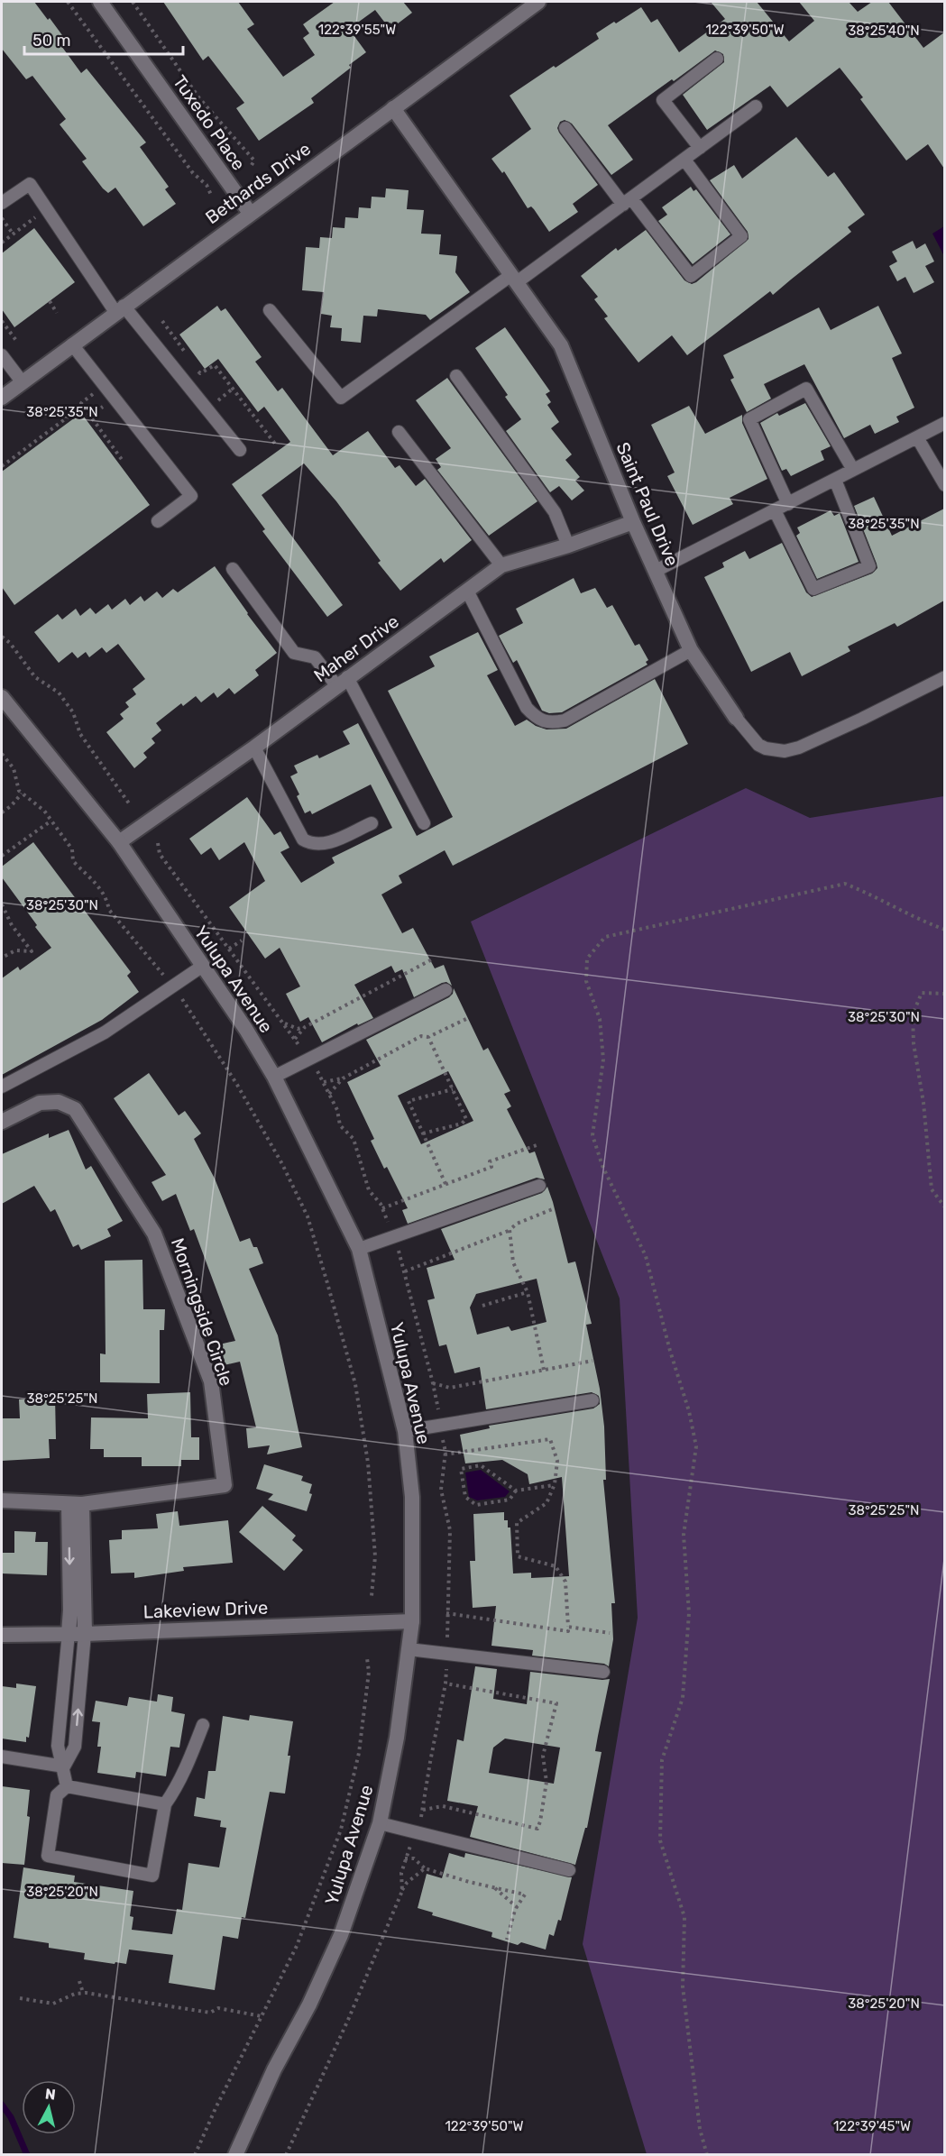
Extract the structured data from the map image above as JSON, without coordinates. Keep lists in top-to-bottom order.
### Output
{
  "streets": {
    "street": [
      "Tuxedo Place",
      "Bethards Drive",
      "Saint Paul Drive",
      "Maher Drive",
      "Yulupa Avenue",
      "Morningside Circle",
      "Lakeview Drive"
    ]
  },
  "crossings": [
    ["Tuxedo Place", "Bethards Drive"],
    ["Bethards Drive", "Saint Paul Drive"],
    ["Saint Paul Drive", "Maher Drive"],
    ["Maher Drive", "Yulupa Avenue"],
    ["Yulupa Avenue", "Lakeview Drive"]
  ],
  "scale_bar": "50 m",
  "north": "top",
  "coordinates": [
    "122°39'55\"W",
    "122°39'50\"W",
    "38°25'40\"N",
    "38°25'35\"N",
    "38°25'30\"N",
    "38°25'25\"N",
    "38°25'20\"N",
    "122°39'45\"W"
  ]
}
